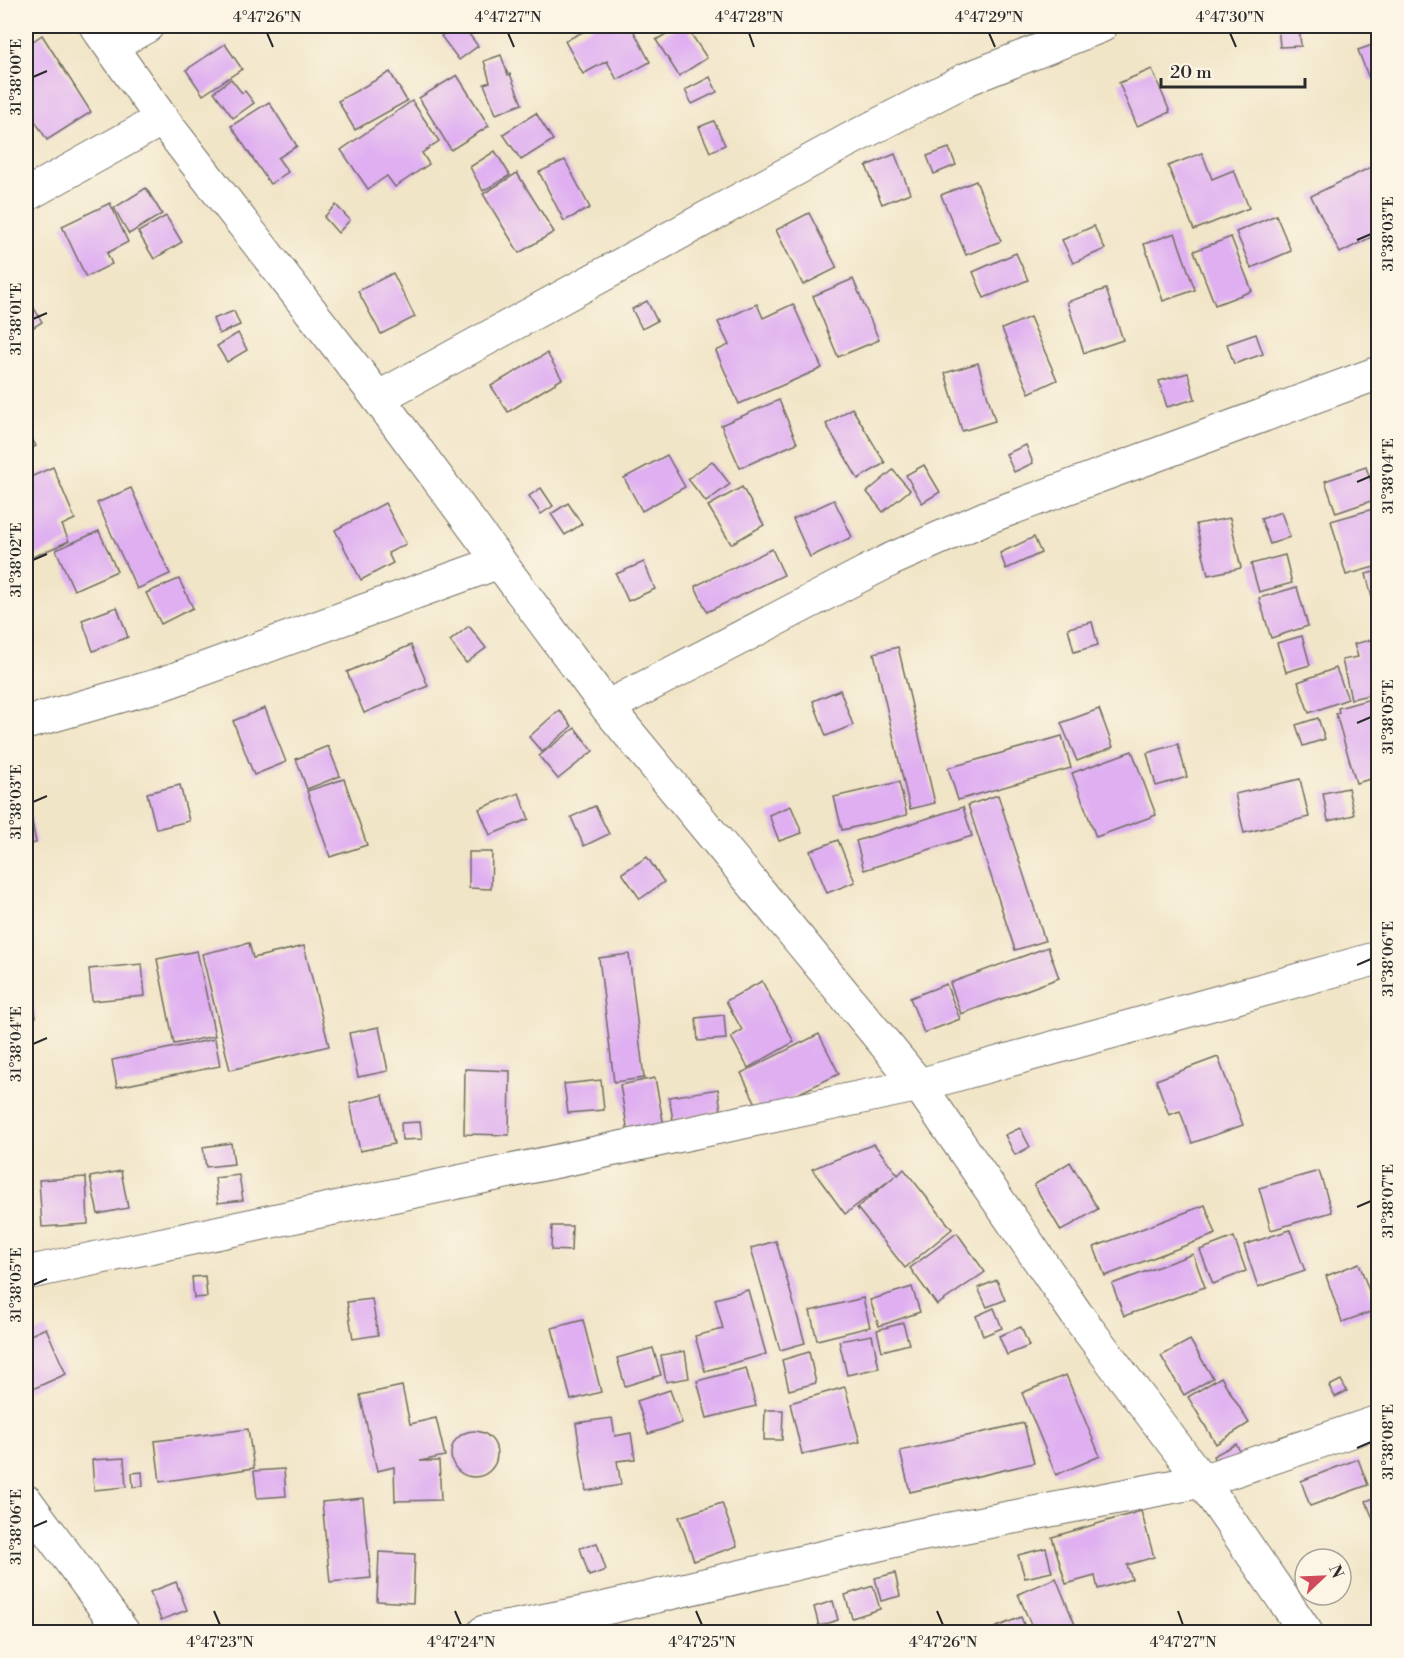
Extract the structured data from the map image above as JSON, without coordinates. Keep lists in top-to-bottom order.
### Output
{
  "scale_bar": "20 m",
  "north": "top right",
  "coordinates": [
    "4°47'26\"N",
    "4°47'27\"N",
    "4°47'28\"N",
    "4°47'29\"N",
    "4°47'30\"N",
    "31°38'00\"E",
    "31°38'03\"E",
    "31°38'01\"E",
    "31°38'04\"E",
    "31°38'02\"E",
    "31°38'05\"E",
    "31°38'06\"E",
    "31°38'07\"E",
    "31°38'08\"E",
    "4°47'23\"N",
    "4°47'24\"N",
    "4°47'25\"N"
  ]
}
